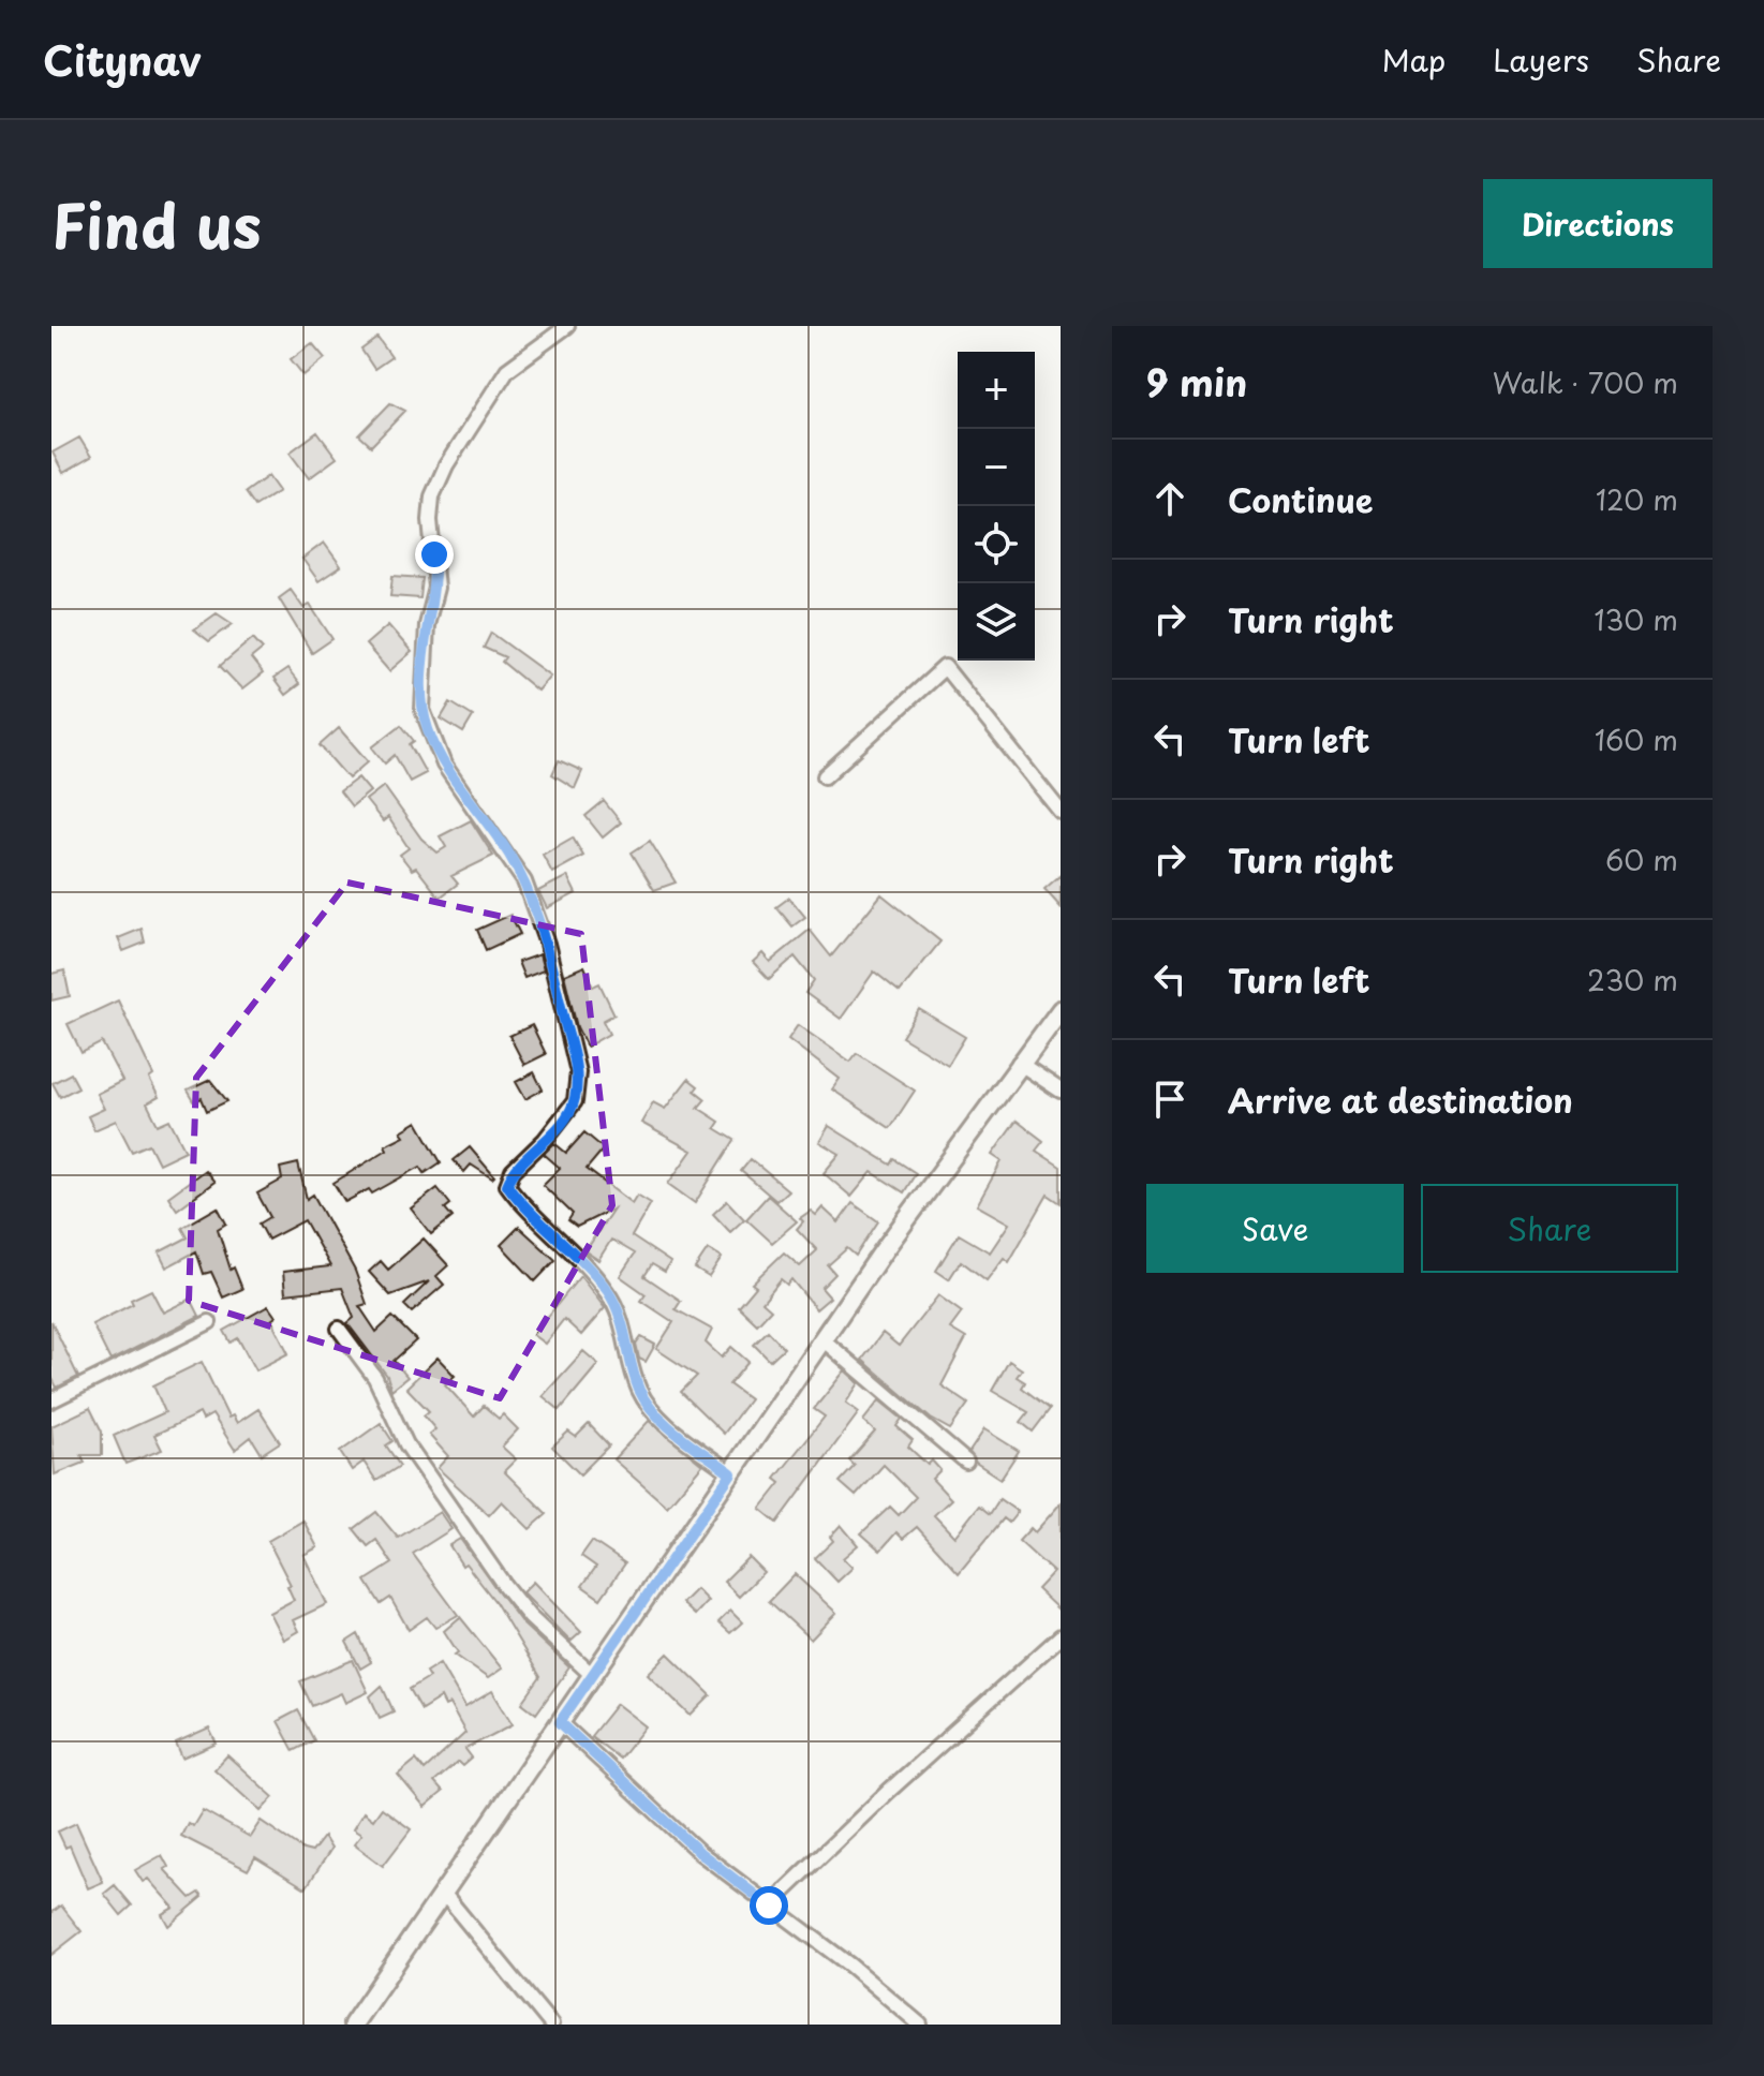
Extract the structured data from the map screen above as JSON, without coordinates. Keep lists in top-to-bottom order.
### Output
{
  "page": {
    "header": "Citynav",
    "nav": ["Map", "Layers", "Share"],
    "title": "Find us",
    "buttons": [
      "Directions",
      ["Save", "Share"]
    ],
    "heading": ["9 min", "Walk · 700 m"],
    "map_buttons": ["+", "−"],
    "list": [
      ["Continue", "120 m"],
      ["Turn right", "130 m"],
      ["Turn left", "160 m"],
      ["Turn right", "60 m"],
      ["Turn left", "230 m"],
      "Arrive at destination"
    ]
  }
}
